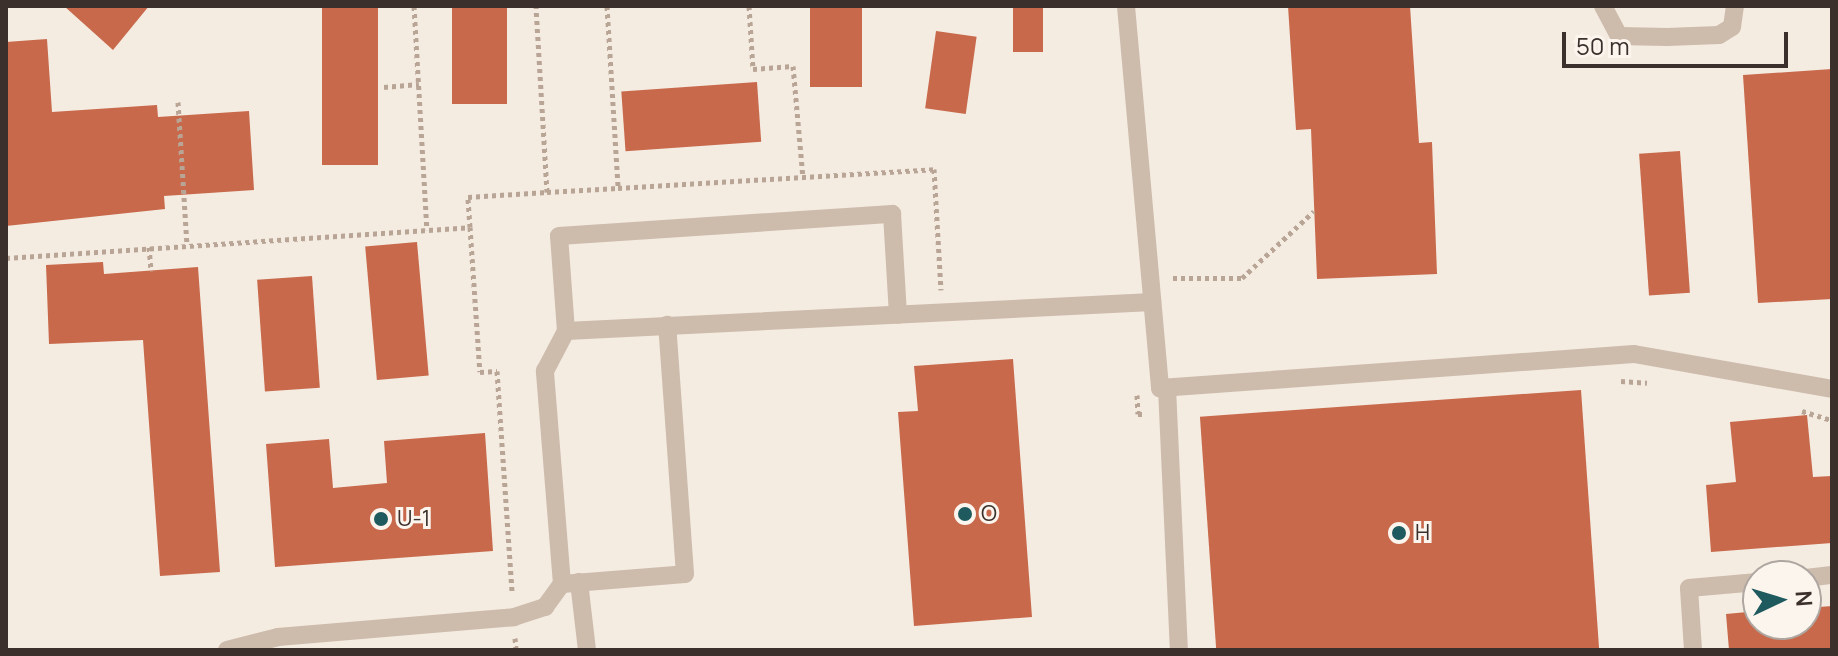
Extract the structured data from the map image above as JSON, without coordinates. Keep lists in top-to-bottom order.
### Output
{
  "places": ["O", "U-1", "H"],
  "scale_bar": "50 m",
  "north": "right"
}
